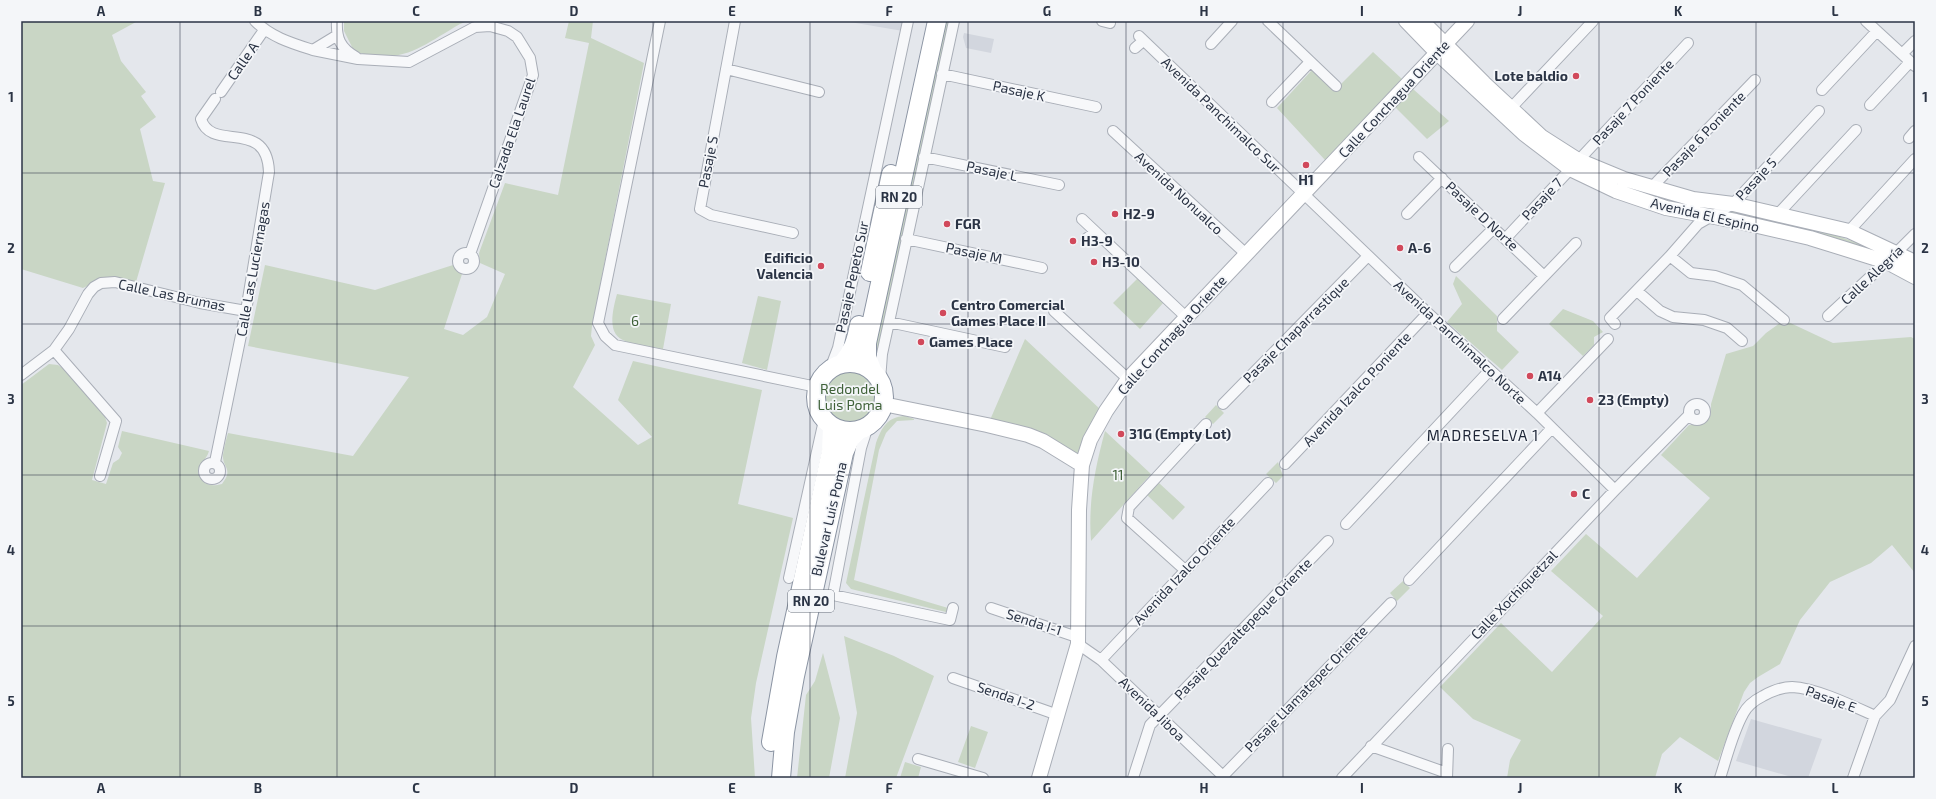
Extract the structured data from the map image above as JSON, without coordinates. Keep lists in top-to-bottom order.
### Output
{
  "streets": {
    "highway": ["RN 20", "Bulevar Luis Poma"],
    "main road": ["Calle Conchagua Oriente", "Avenida El Espino"],
    "street": [
      "Calle A",
      "Pasaje K",
      "Pasaje 7 Poniente",
      "Avenida Panchimalco Sur",
      "Calzada Ela Laurel",
      "Pasaje 6 Poniente",
      "Pasaje S",
      "Pasaje L",
      "Pasaje 5",
      "Avenida Nonualco",
      "Pasaje 7",
      "Pasaje D Norte",
      "Pasaje M",
      "Calle Las Luciernagas",
      "Calle Alegría",
      "Pasaje Pepeto Sur",
      "Calle Las Brumas",
      "Pasaje Chaparrastique",
      "Avenida Panchimalco Norte",
      "Avenida Izalco Poniente",
      "Avenida Izalco Oriente",
      "Calle Xochiquetzal",
      "Senda I-1",
      "Pasaje Quezaltepeque Oriente",
      "Pasaje Llamatepec Oriente",
      "Senda I-2",
      "Pasaje E",
      "Avenida Jiboa"
    ]
  },
  "crossings": [
    ["Calle A", "Calzada Ela Laurel"],
    ["Calle A", "Calle Las Luciernagas"],
    ["Calle Conchagua Oriente", "Avenida Panchimalco Sur"],
    ["Calle Conchagua Oriente", "Avenida Nonualco"],
    ["Calle Conchagua Oriente", "Avenida El Espino"],
    ["Calle Conchagua Oriente", "Avenida Panchimalco Norte"],
    ["Calle Conchagua Oriente", "Senda I-1"],
    ["Calle Conchagua Oriente", "Senda I-2"],
    ["Calle Conchagua Oriente", "Avenida Jiboa"],
    ["Pasaje 7 Poniente", "Pasaje 7"],
    ["Pasaje 7 Poniente", "Avenida El Espino"],
    ["Avenida Panchimalco Sur", "Avenida Panchimalco Norte"],
    ["Pasaje 6 Poniente", "Avenida El Espino"],
    ["Pasaje 5", "Avenida El Espino"],
    ["RN 20", "Pasaje Pepeto Sur"],
    ["RN 20", "Bulevar Luis Poma"],
    ["Pasaje 7", "Avenida El Espino"],
    ["Pasaje 7", "Pasaje D Norte"],
    ["Avenida El Espino", "Calle Alegría"],
    ["Calle Las Luciernagas", "Calle Las Brumas"],
    ["Pasaje Pepeto Sur", "Bulevar Luis Poma"],
    ["Pasaje Chaparrastique", "Avenida Panchimalco Norte"],
    ["Avenida Panchimalco Norte", "Avenida Izalco Poniente"],
    ["Avenida Panchimalco Norte", "Calle Xochiquetzal"],
    ["Avenida Izalco Oriente", "Avenida Jiboa"],
    ["Senda I-1", "Avenida Jiboa"],
    ["Pasaje Quezaltepeque Oriente", "Avenida Jiboa"],
    ["Pasaje Llamatepec Oriente", "Avenida Jiboa"]
  ],
  "districts": ["MADRESELVA 1"],
  "parks": ["6", "Redondel Luis Poma", "11"],
  "places": [
    "Lote baldio",
    "H1",
    "H2-9",
    "FGR",
    "H3-9",
    "A-6",
    "H3-10",
    "Edificio Valencia",
    "Centro Comercial Games Place II",
    "Games Place",
    "A14",
    "23 (Empty)",
    "31G (Empty Lot)",
    "C"
  ],
  "grid": {
    "columns": [
      "A",
      "B",
      "C",
      "D",
      "E",
      "F",
      "G",
      "H",
      "I",
      "J",
      "K",
      "L"
    ],
    "rows": [
      "1",
      "2",
      "3",
      "4",
      "5"
    ]
  }
}
